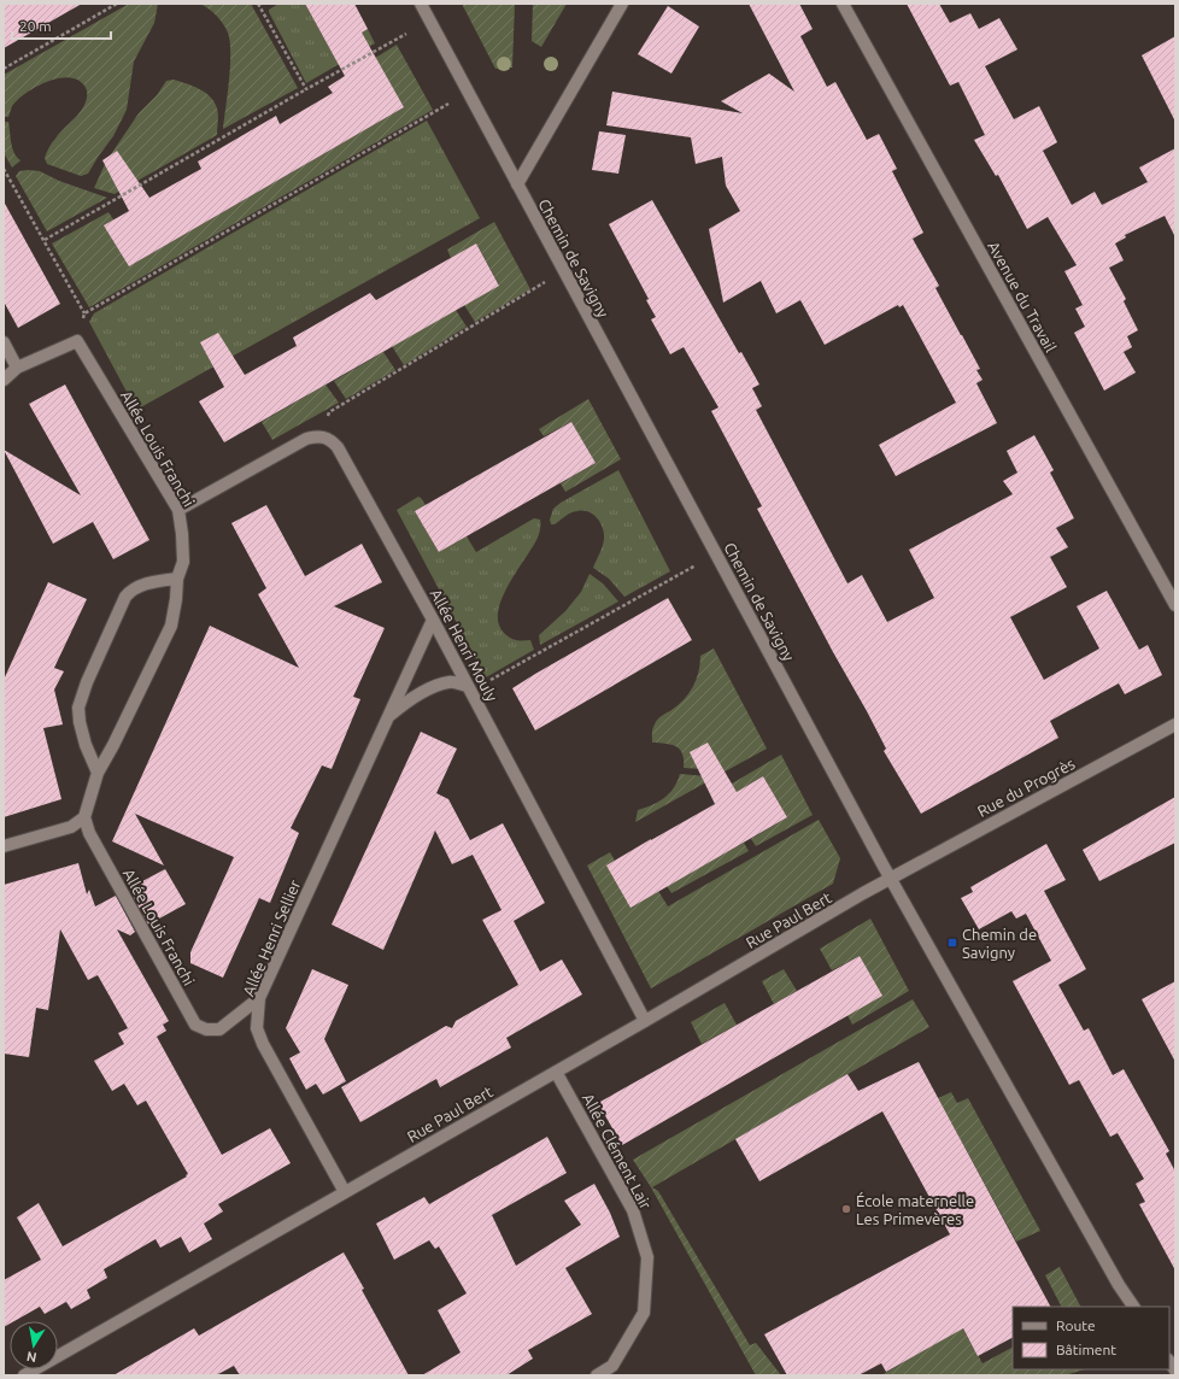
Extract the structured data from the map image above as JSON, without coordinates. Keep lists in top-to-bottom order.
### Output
{
  "streets": {
    "street": [
      "Chemin de Savigny",
      "Avenue du Travail",
      "Allée Louis Franchi",
      "Allée Henri Mouly",
      "Rue du Progrès",
      "Rue Paul Bert",
      "Allée Henri Sellier",
      "Allée Clément Lair"
    ]
  },
  "crossings": [
    ["Chemin de Savigny", "Rue du Progrès"],
    ["Chemin de Savigny", "Rue Paul Bert"],
    ["Allée Louis Franchi", "Allée Henri Sellier"],
    ["Allée Henri Mouly", "Rue Paul Bert"],
    ["Allée Henri Mouly", "Allée Henri Sellier"],
    ["Rue du Progrès", "Rue Paul Bert"],
    ["Rue Paul Bert", "Allée Henri Sellier"],
    ["Rue Paul Bert", "Allée Clément Lair"]
  ],
  "places": {
    "transit": ["Chemin de Savigny"],
    "other": ["École maternelle Les Primevères"]
  },
  "legend": ["Route", "Bâtiment"],
  "scale_bar": "20 m",
  "north": "bottom"
}
